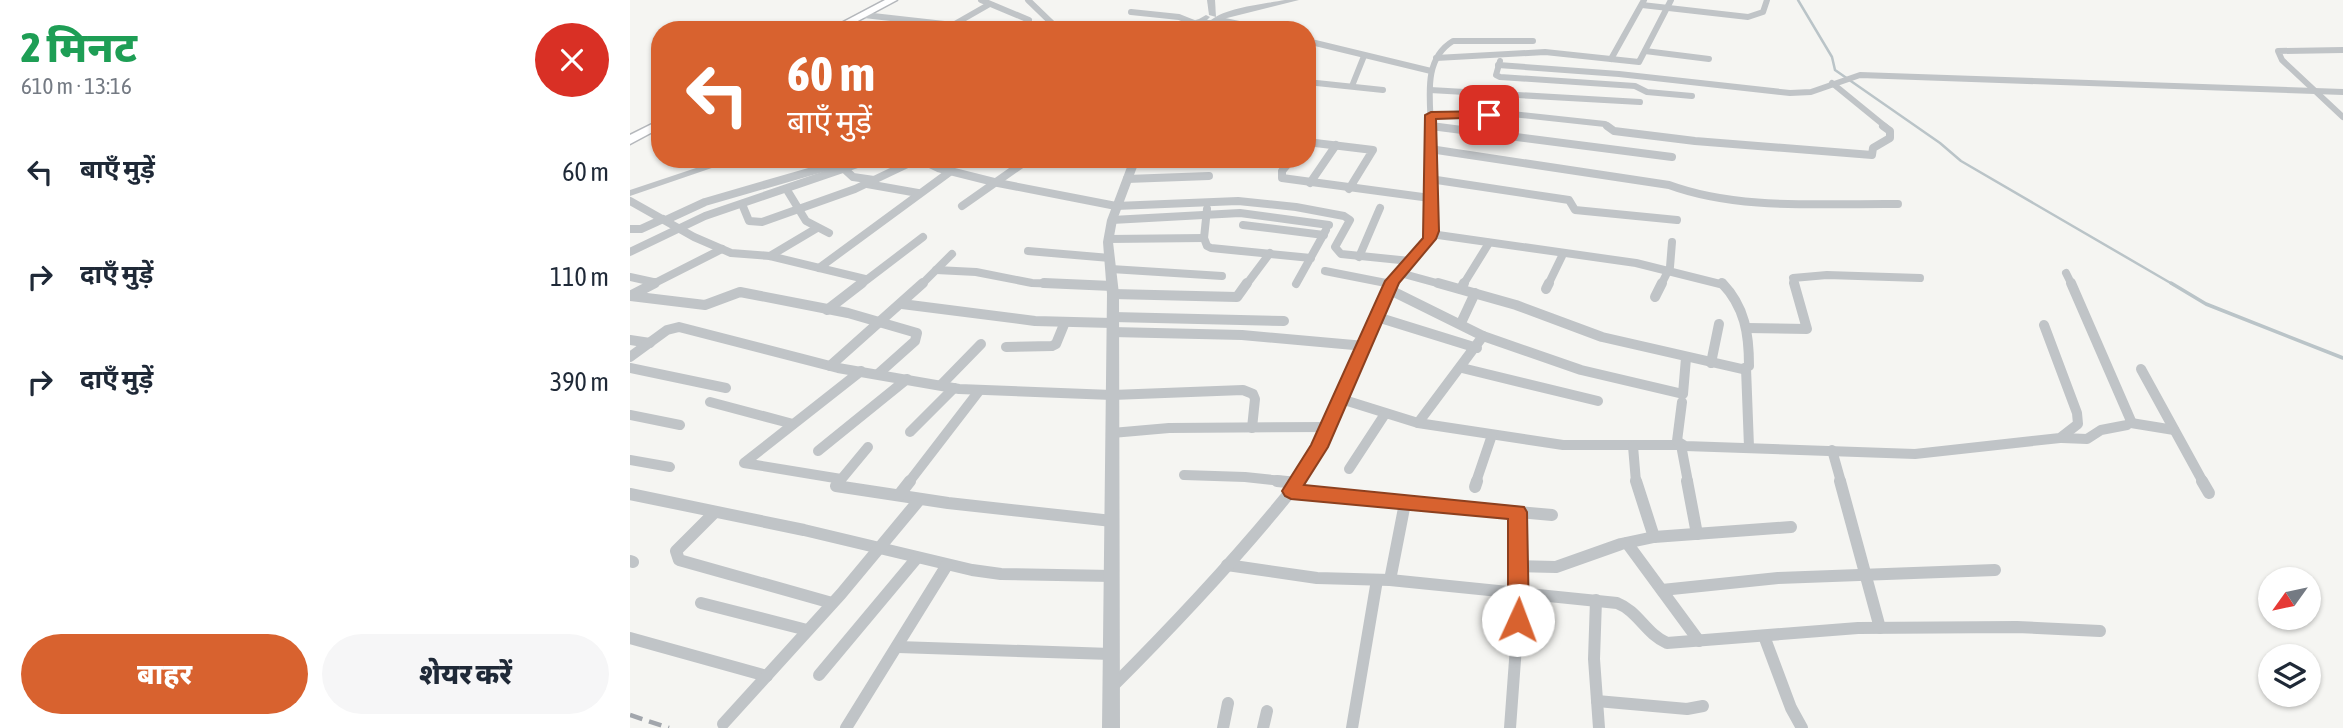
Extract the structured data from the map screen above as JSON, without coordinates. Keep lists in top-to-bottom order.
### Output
{
  "north": "bottom left",
  "page": {
    "heading": ["2 मिनट", "610 m · 13:16"],
    "turn": ["60 m", "बाएँ मुड़ें"],
    "list": [
      {
        "name": "बाएँ मुड़ें",
        "value": "60 m"
      },
      {
        "name": "दाएँ मुड़ें",
        "value": "110 m"
      },
      {
        "name": "दाएँ मुड़ें",
        "value": "390 m"
      }
    ],
    "buttons": ["बाहर", "शेयर करें"]
  }
}
